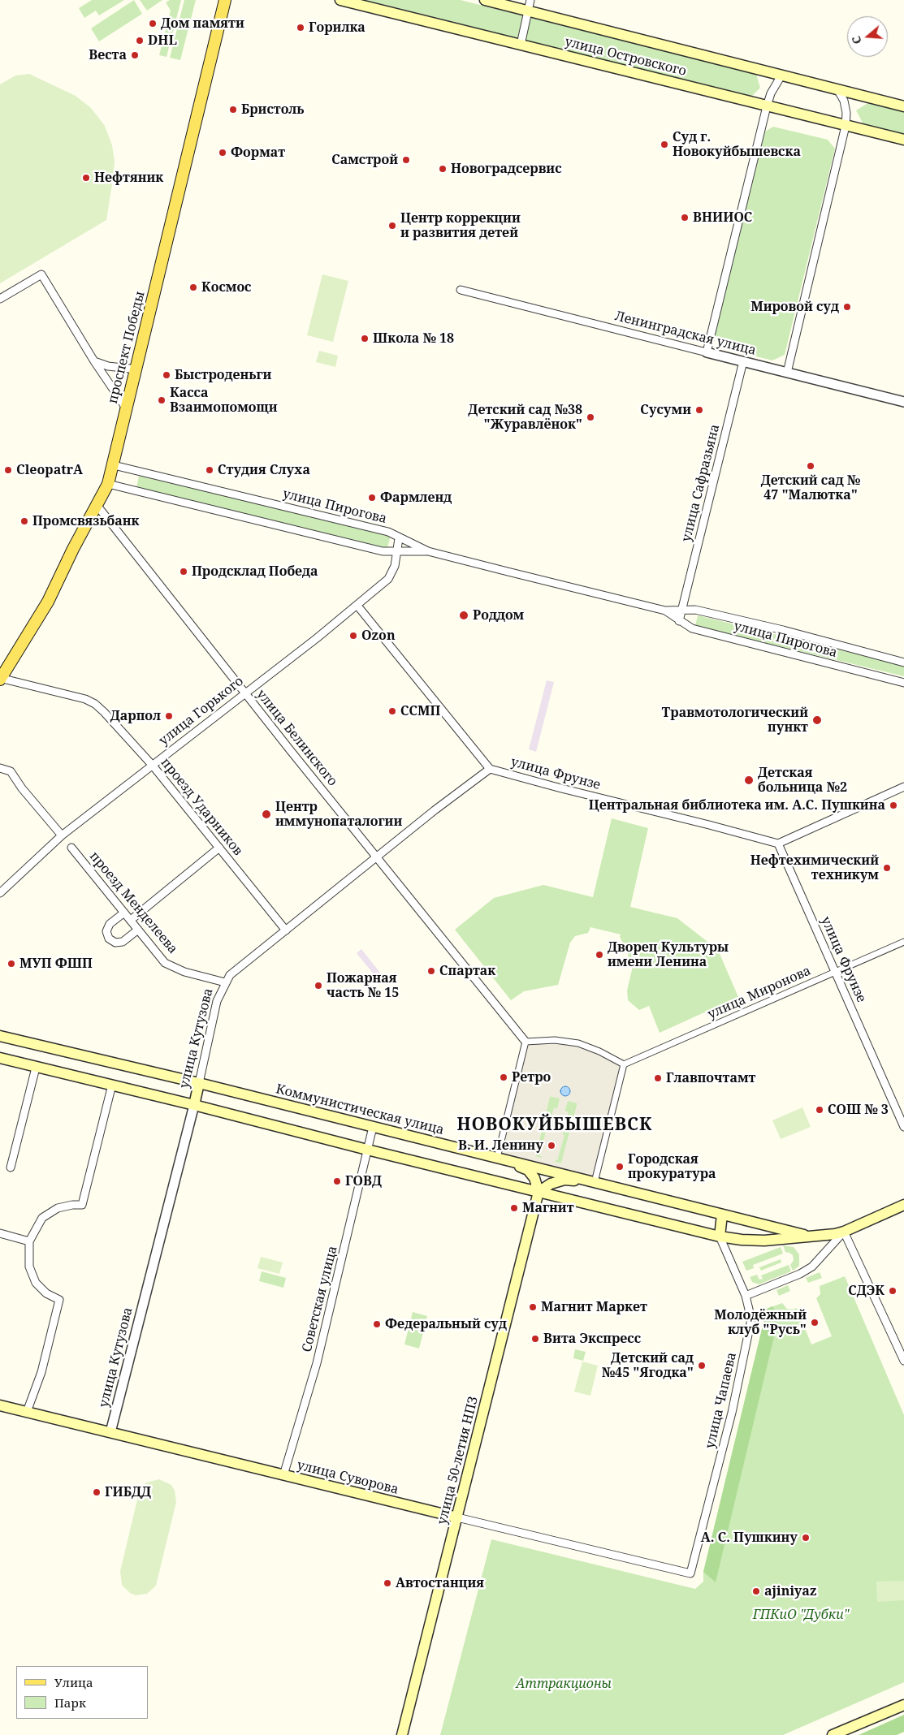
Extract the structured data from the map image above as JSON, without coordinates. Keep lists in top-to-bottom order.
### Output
{
  "streets": {
    "main road": [
      "улица Островского",
      "проспект Победы",
      "улица Кутузова",
      "Коммунистическая улица",
      "улица 50-летия НПЗ",
      "улица Суворова"
    ],
    "street": [
      "Ленинградская улица",
      "улица Сафразьяна",
      "улица Пирогова",
      "улица Горького",
      "улица Белинского",
      "улица Фрунзе",
      "проезд Ударников",
      "проезд Менделеева",
      "улица Миронова",
      "Советская улица",
      "улица Чапаева"
    ]
  },
  "crossings": [
    ["Ленинградская улица", "улица Сафразьяна"],
    ["проспект Победы", "улица Пирогова"],
    ["проспект Победы", "улица Белинского"],
    ["проспект Победы", "проезд Ударников"],
    ["улица Сафразьяна", "улица Пирогова"],
    ["улица Пирогова", "улица Горького"],
    ["улица Горького", "улица Белинского"],
    ["улица Горького", "улица Фрунзе"],
    ["улица Горького", "проезд Ударников"],
    ["улица Белинского", "улица Кутузова"],
    ["улица Фрунзе", "улица Миронова"],
    ["улица Фрунзе", "улица Кутузова"],
    ["проезд Ударников", "улица Кутузова"],
    ["проезд Менделеева", "улица Кутузова"],
    ["улица Кутузова", "Коммунистическая улица"],
    ["улица Кутузова", "улица Суворова"],
    ["Коммунистическая улица", "Советская улица"],
    ["Коммунистическая улица", "улица Чапаева"],
    ["Коммунистическая улица", "улица 50-летия НПЗ"],
    ["Советская улица", "улица Суворова"],
    ["улица Чапаева", "улица Суворова"],
    ["улица 50-летия НПЗ", "улица Суворова"]
  ],
  "districts": ["НОВОКУЙБЫШЕВСК"],
  "parks": ["ГПКиО \"Дубки\"", "Аттракционы"],
  "places": [
    "Дом памяти",
    "Горилка",
    "DHL",
    "Веста",
    "Бристоль",
    "Суд г. Новокуйбышевска",
    "Формат",
    "Самстрой",
    "Новоградсервис",
    "Нефтяник",
    "ВНИИОС",
    "Центр коррекции и развития детей",
    "Космос",
    "Мировой суд",
    "Школа № 18",
    "Быстроденьги",
    "Касса Взаимопомощи",
    "Сусуми",
    "Детский сад №38 \"Журавлёнок\"",
    "Детский сад № 47 \"Малютка\"",
    "CleopatrA",
    "Студия Слуха",
    "Фармленд",
    "Промсвязьбанк",
    "Продсклад Победа",
    "Роддом",
    "Ozon",
    "ССМП",
    "Дарпол",
    "Травмотологический пункт",
    "Детская больница №2",
    "Центральная библиотека им. А.С. Пушкина",
    "Центр иммунопаталогии",
    "Нефтехимический техникум",
    "Дворец Культуры имени Ленина",
    "МУП ФШП",
    "Спартак",
    "Пожарная часть № 15",
    "Ретро",
    "Главпочтамт",
    "СОШ № 3",
    "В. И. Ленину",
    "Городская прокуратура",
    "ГОВД",
    "Магнит",
    "СДЭК",
    "Магнит Маркет",
    "Молодёжный клуб \"Русь\"",
    "Федеральный суд",
    "Вита Экспресс",
    "Детский сад №45 \"Ягодка\"",
    "ГИБДД",
    "А. С. Пушкину",
    "Автостанция",
    "ajiniyaz"
  ],
  "legend": ["Улица", "Парк"],
  "north": "left"
}
